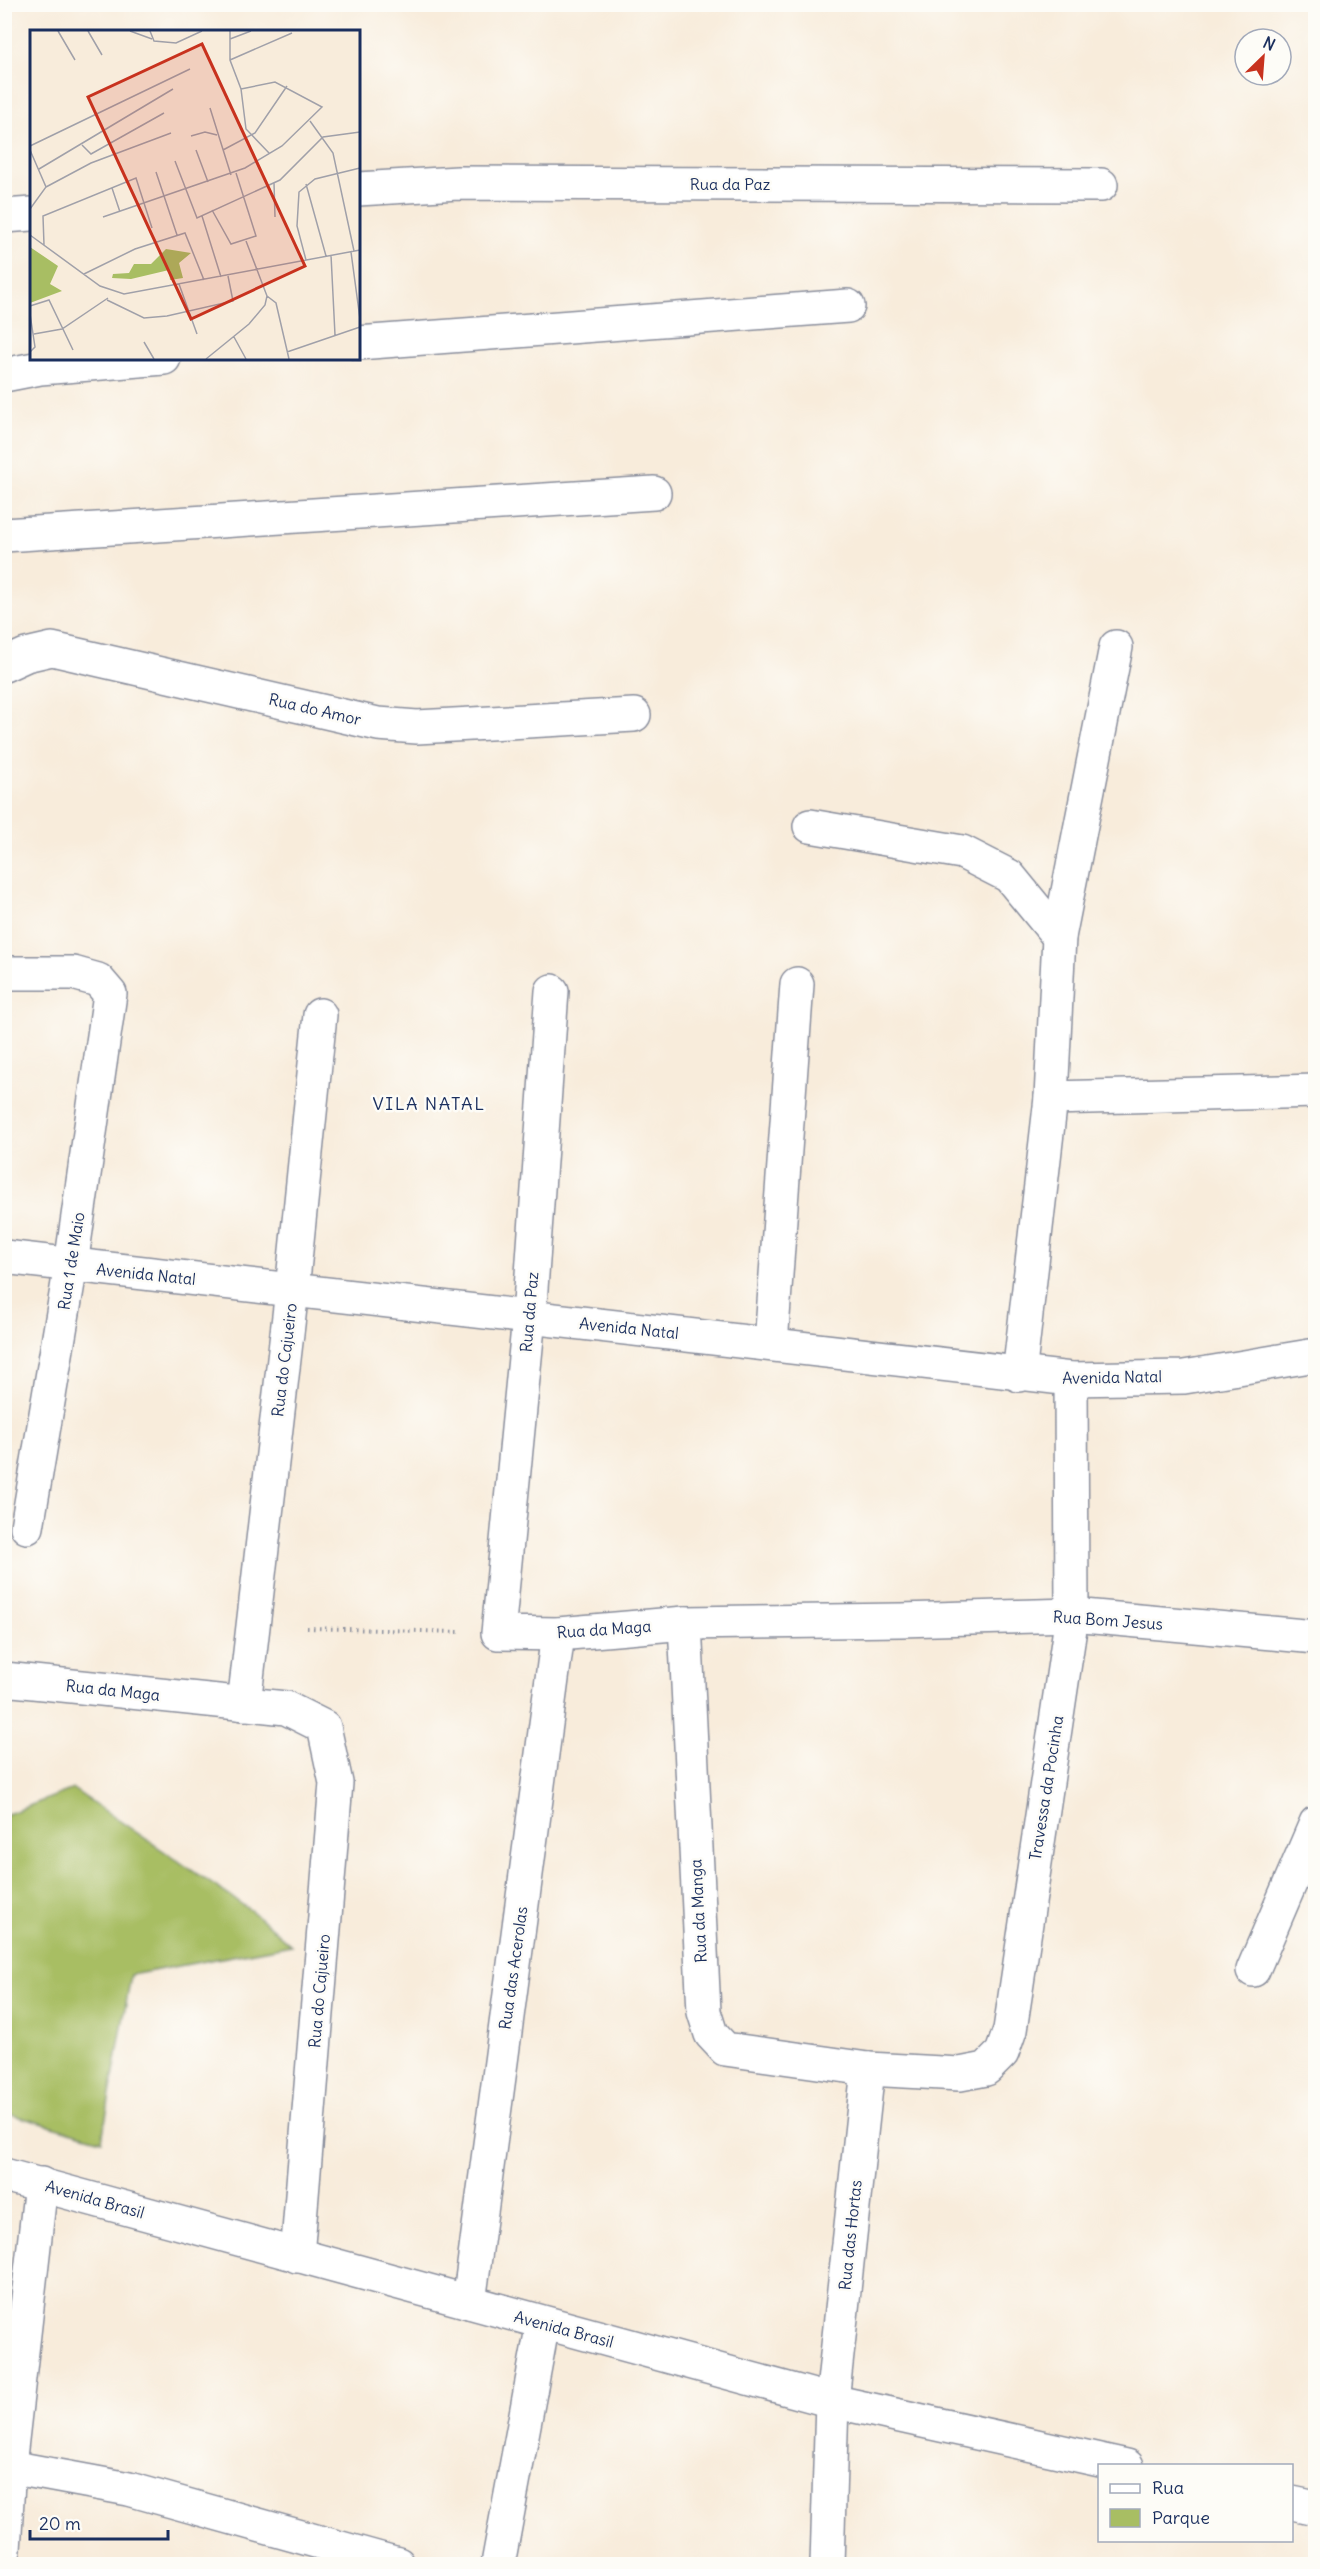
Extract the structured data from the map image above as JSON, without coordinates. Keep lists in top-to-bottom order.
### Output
{
  "streets": {
    "street": [
      "Rua da Paz",
      "Rua do Amor",
      "Rua 1 de Maio",
      "Avenida Natal",
      "Rua do Cajueiro",
      "Rua Bom Jesus",
      "Rua da Maga",
      "Travessa da Pocinha",
      "Rua da Manga",
      "Rua das Acerolas",
      "Avenida Brasil",
      "Rua das Hortas"
    ]
  },
  "crossings": [
    ["Rua da Paz", "Avenida Natal"],
    ["Rua da Paz", "Rua da Maga"],
    ["Rua 1 de Maio", "Avenida Natal"],
    ["Avenida Natal", "Rua do Cajueiro"],
    ["Avenida Natal", "Travessa da Pocinha"],
    ["Rua do Cajueiro", "Rua da Maga"],
    ["Rua do Cajueiro", "Avenida Brasil"],
    ["Rua Bom Jesus", "Rua da Maga"],
    ["Rua Bom Jesus", "Travessa da Pocinha"],
    ["Rua da Maga", "Rua da Manga"],
    ["Rua da Maga", "Rua das Acerolas"],
    ["Travessa da Pocinha", "Rua da Manga"],
    ["Travessa da Pocinha", "Rua das Hortas"],
    ["Rua da Manga", "Rua das Hortas"],
    ["Rua das Acerolas", "Avenida Brasil"],
    ["Avenida Brasil", "Rua das Hortas"]
  ],
  "districts": ["VILA NATAL"],
  "legend": ["Rua", "Parque"],
  "scale_bar": "20 m",
  "north": "top right"
}
